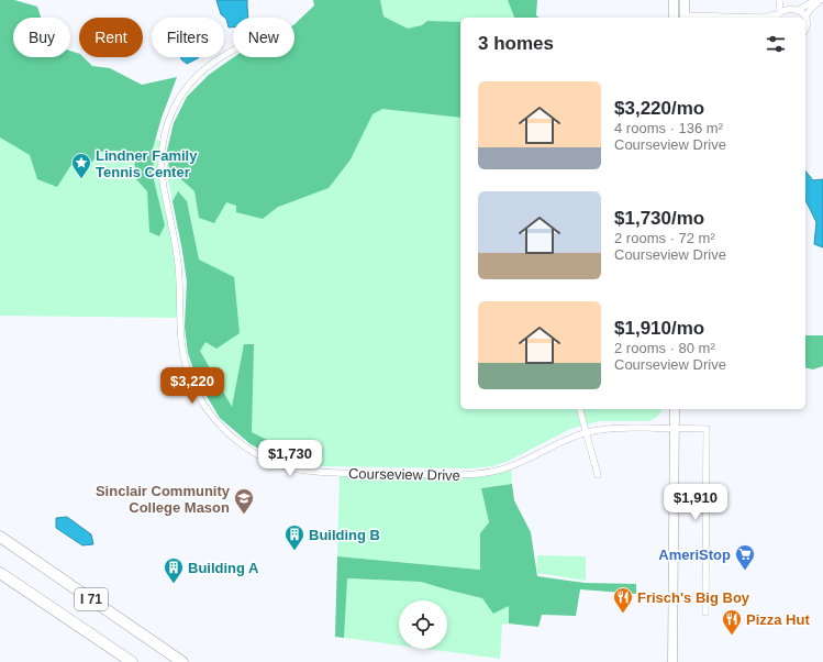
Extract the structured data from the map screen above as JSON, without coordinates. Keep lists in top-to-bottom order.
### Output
{
  "streets": {
    "highway": ["I 71"],
    "street": ["Courseview Drive"]
  },
  "places": {
    "place": ["Lindner Family Tennis Center"],
    "school or university": ["Sinclair Community College Mason"],
    "building": ["Building B", "Building A"],
    "supermarket": ["AmeriStop"],
    "restaurant": ["Frisch's Big Boy", "Pizza Hut"]
  },
  "page": {
    "chip": [
      "Buy",
      "Rent",
      "Filters",
      "New"
    ],
    "heading": "3 homes",
    "list": [
      {
        "name": "$3,220/mo",
        "note": "4 rooms · 136 m² · Courseview Drive"
      },
      {
        "name": "$1,730/mo",
        "note": "2 rooms · 72 m² · Courseview Drive"
      },
      {
        "name": "$1,910/mo",
        "note": "2 rooms · 80 m² · Courseview Drive"
      }
    ],
    "price": ["$3,220", "$1,730", "$1,910"]
  }
}
